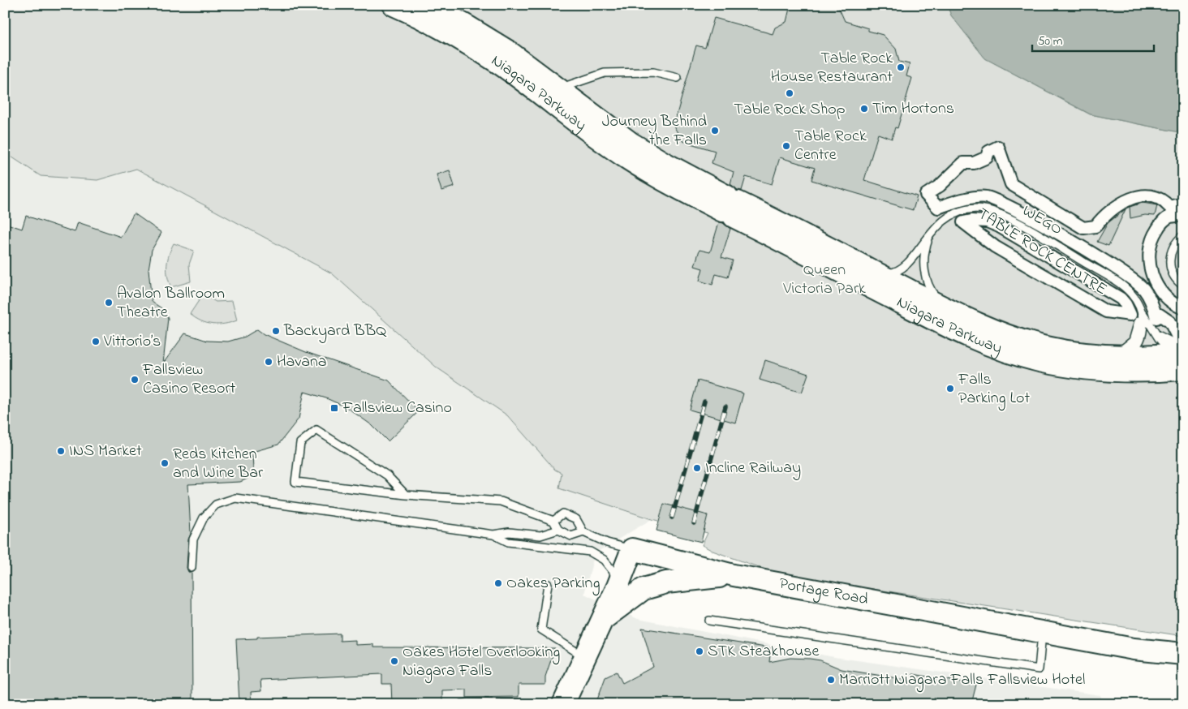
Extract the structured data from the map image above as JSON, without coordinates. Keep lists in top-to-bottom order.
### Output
{
  "streets": {
    "main road": ["Niagara Parkway", "Portage Road"],
    "street": ["TABLE ROCK CENTRE"],
    "lane": ["WEGO"]
  },
  "crossings": [
    ["Niagara Parkway", "WEGO"]
  ],
  "parks": ["Queen Victoria Park"],
  "places": {
    "other": [
      "Table Rock House Restaurant",
      "Table Rock Shop",
      "Tim Hortons",
      "Journey Behind the Falls",
      "Table Rock Centre",
      "Avalon Ballroom Theatre",
      "Backyard BBQ",
      "Vittorio’s",
      "Havana",
      "Fallsview Casino Resort",
      "Falls Parking Lot",
      "INS Market",
      "Reds Kitchen and Wine Bar",
      "Incline Railway",
      "Oakes Parking",
      "STK Steakhouse",
      "Oakes Hotel Overlooking Niagara Falls",
      "Marriott Niagara Falls Fallsview Hotel"
    ],
    "transit": ["Fallsview Casino"]
  },
  "scale_bar": "50 m"
}
